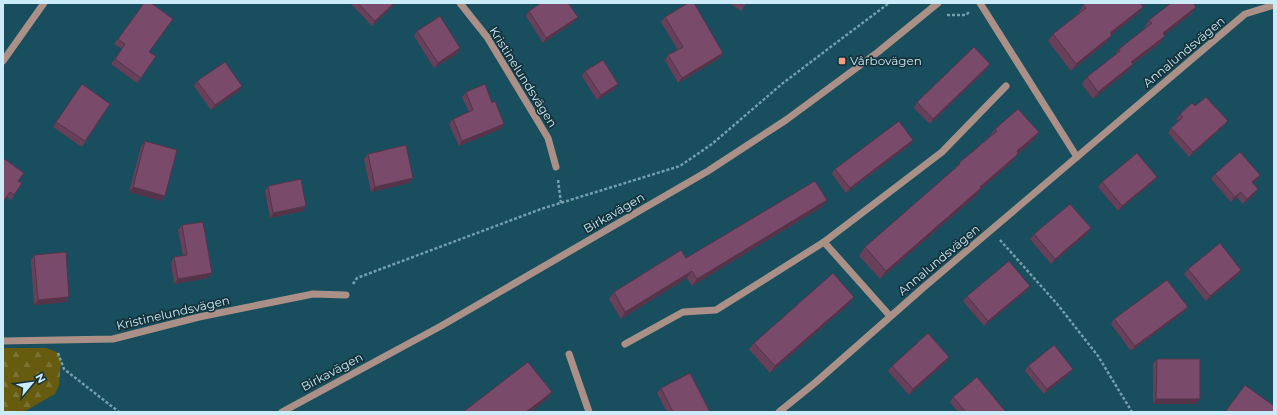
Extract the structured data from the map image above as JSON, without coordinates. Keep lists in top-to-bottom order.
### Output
{
  "streets": {
    "street": ["Annalundsvägen", "Kristinelundsvägen", "Birkavägen"]
  },
  "places": {
    "transit": ["Vårbovägen"]
  },
  "north": "top right"
}
